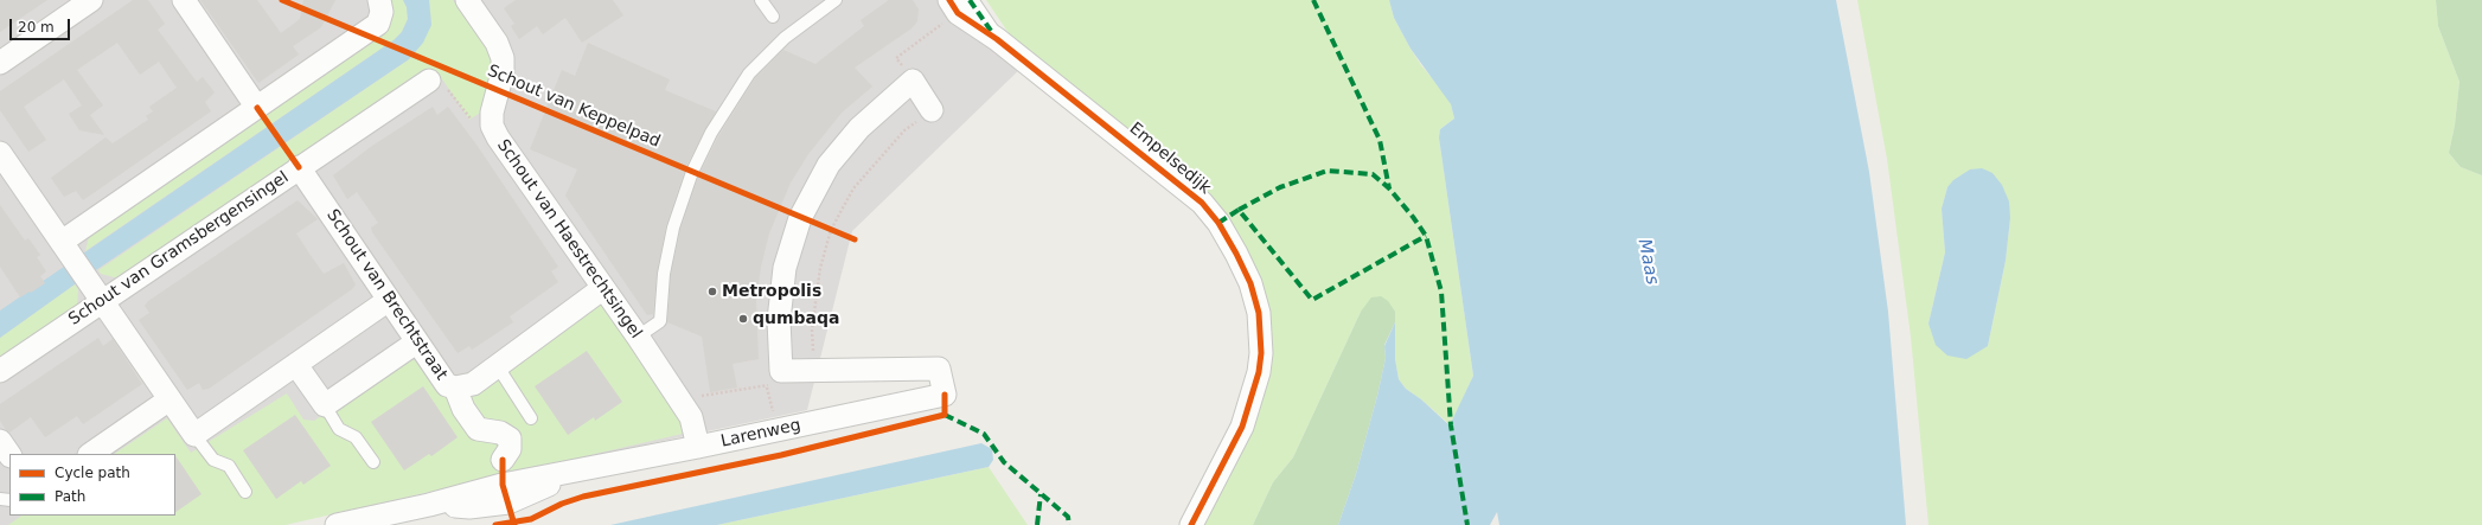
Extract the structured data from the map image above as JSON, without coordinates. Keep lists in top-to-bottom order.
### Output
{
  "streets": {
    "street": [
      "Empelsedijk",
      "Schout van Haestrechtsingel",
      "Schout van Gramsbergensingel",
      "Schout van Brechtstraat",
      "Larenweg"
    ],
    "cycle path": ["Schout van Keppelpad"]
  },
  "crossings": [
    ["Schout van Haestrechtsingel", "Schout van Brechtstraat"],
    ["Schout van Haestrechtsingel", "Larenweg"],
    ["Schout van Gramsbergensingel", "Schout van Brechtstraat"]
  ],
  "water": ["Maas"],
  "places": ["Metropolis", "qumbaqa"],
  "legend": ["Cycle path", "Path"],
  "scale_bar": "20 m"
}
